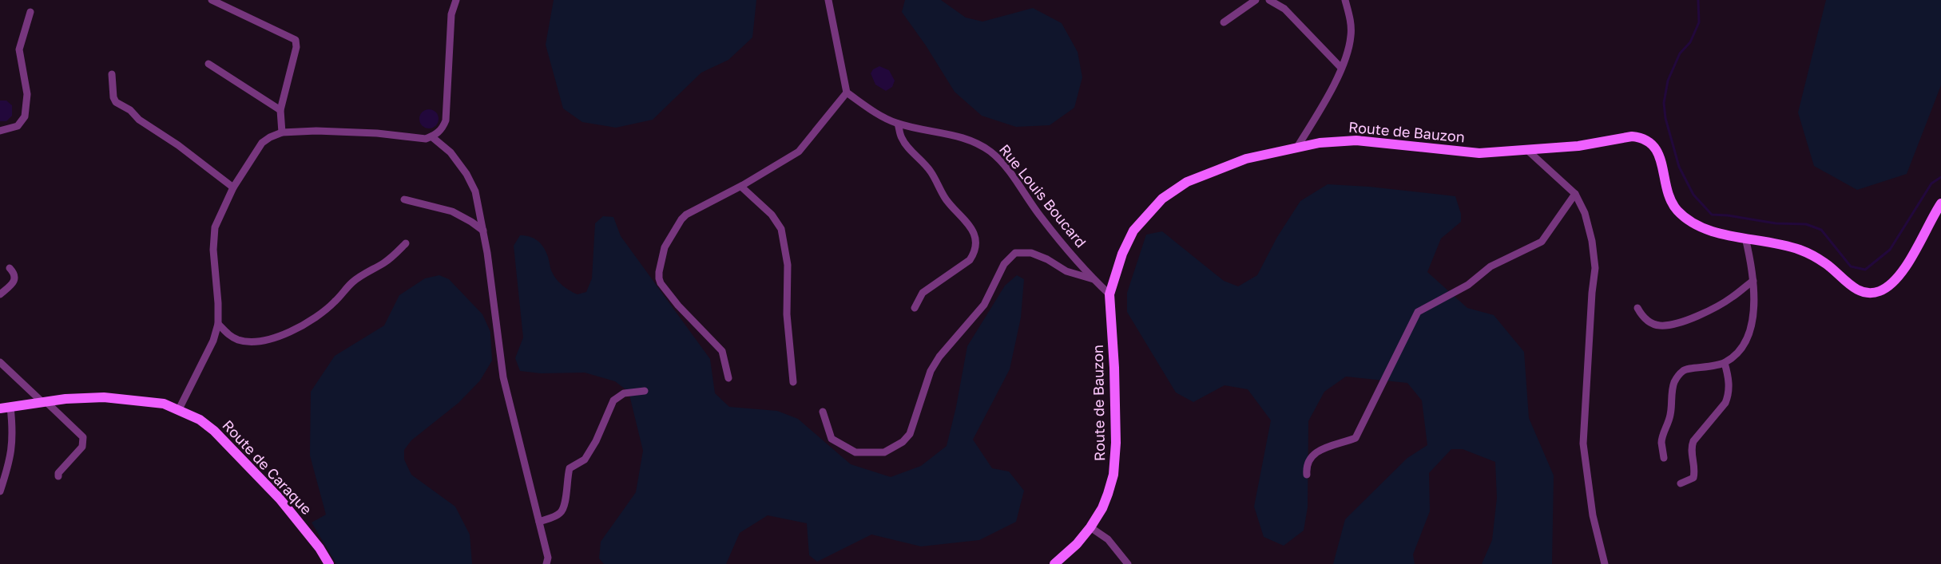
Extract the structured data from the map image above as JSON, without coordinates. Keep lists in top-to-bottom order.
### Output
{
  "streets": {
    "street": ["Route de Bauzon", "Rue Louis Boucard", "Route de Caraque"]
  },
  "crossings": [
    ["Route de Bauzon", "Rue Louis Boucard"]
  ]
}
